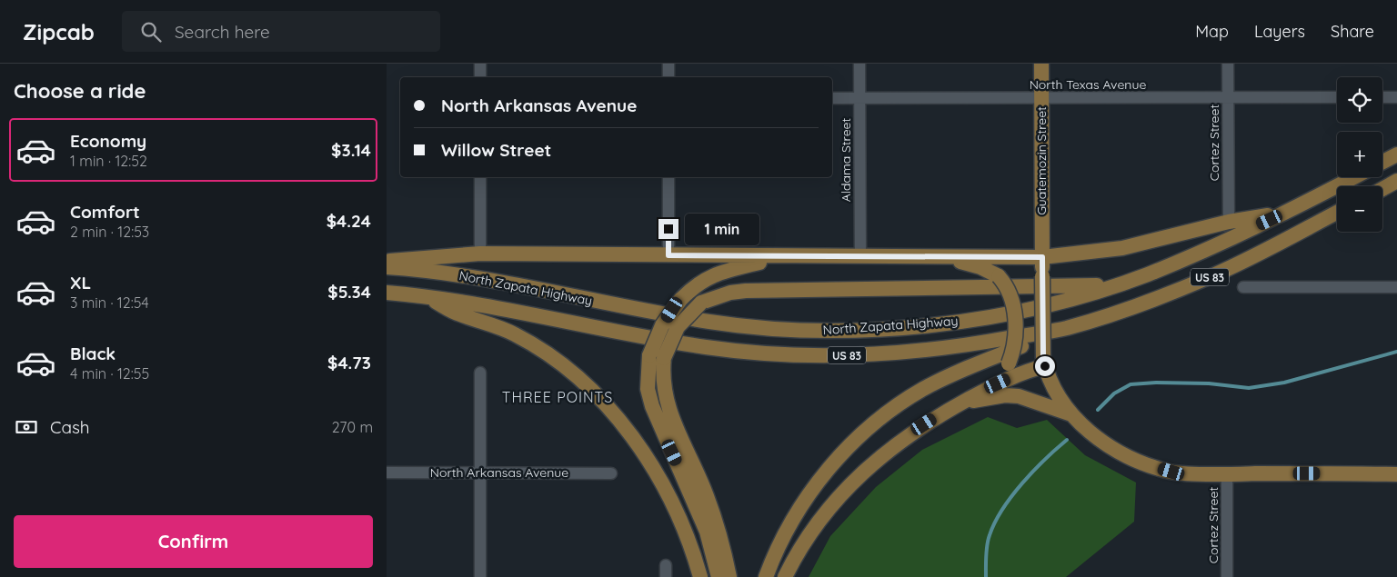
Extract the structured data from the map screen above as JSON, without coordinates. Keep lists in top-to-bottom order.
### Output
{
  "streets": {
    "main road": ["Guatemozin Street", "US 83", "North Zapata Highway"],
    "street": [
      "North Texas Avenue",
      "Cortez Street",
      "Aldama Street",
      "North Arkansas Avenue"
    ]
  },
  "crossings": [
    ["North Texas Avenue", "Cortez Street"],
    ["North Texas Avenue", "Aldama Street"],
    ["North Texas Avenue", "Guatemozin Street"]
  ],
  "districts": ["THREE POINTS"],
  "page": {
    "header": "Zipcab",
    "search": "Search here",
    "nav": ["Map", "Layers", "Share"],
    "heading": "Choose a ride",
    "map_buttons": ["+", "−"],
    "banner": ["North Arkansas Avenue", "Willow Street"],
    "list": [
      {
        "name": "Economy",
        "note": "1 min · 12:52",
        "value": "$3.14"
      },
      {
        "name": "Comfort",
        "note": "2 min · 12:53",
        "value": "$4.24"
      },
      {
        "name": "XL",
        "note": "3 min · 12:54",
        "value": "$5.34"
      },
      {
        "name": "Black",
        "note": "4 min · 12:55",
        "value": "$4.73"
      }
    ],
    "bubble": "1 min",
    "pay": ["Cash", "270 m"],
    "buttons": "Confirm"
  }
}
